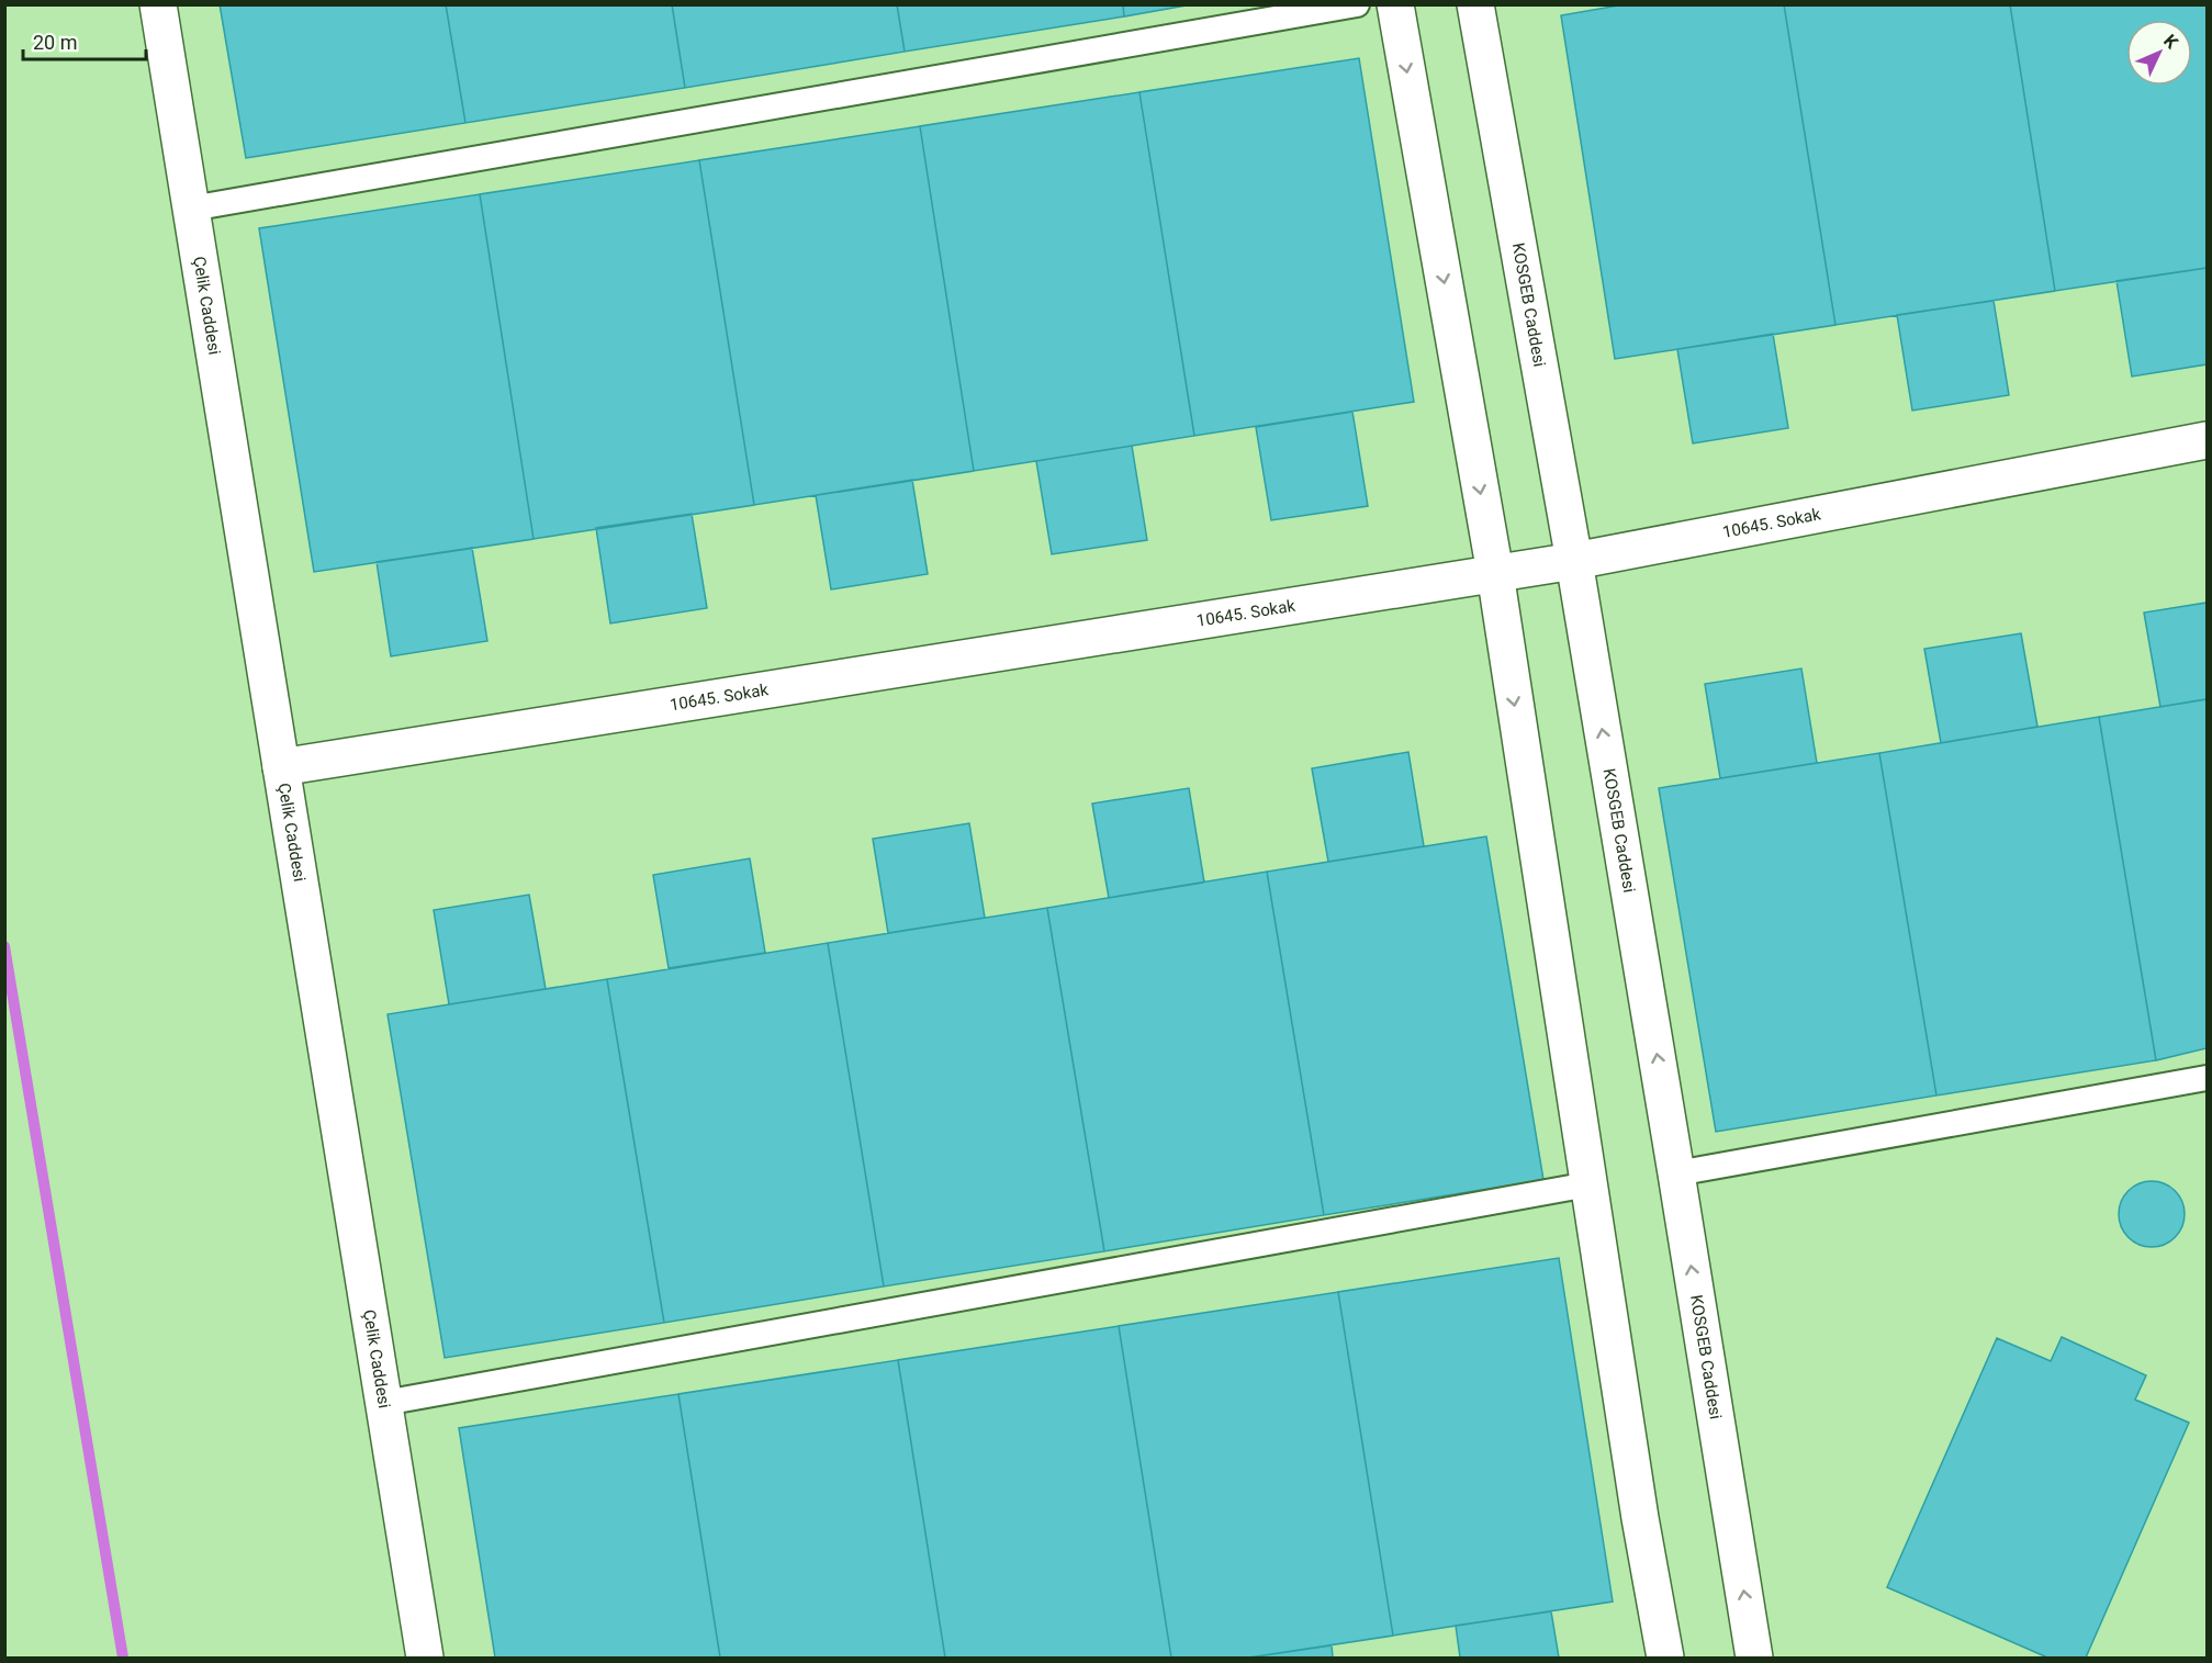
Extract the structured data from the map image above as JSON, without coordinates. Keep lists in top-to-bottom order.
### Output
{
  "streets": {
    "street": ["Çelik Caddesi", "KOSGEB Caddesi", "10645. Sokak"]
  },
  "crossings": [
    ["Çelik Caddesi", "10645. Sokak"],
    ["KOSGEB Caddesi", "10645. Sokak"]
  ],
  "scale_bar": "20 m",
  "north": "top right"
}
